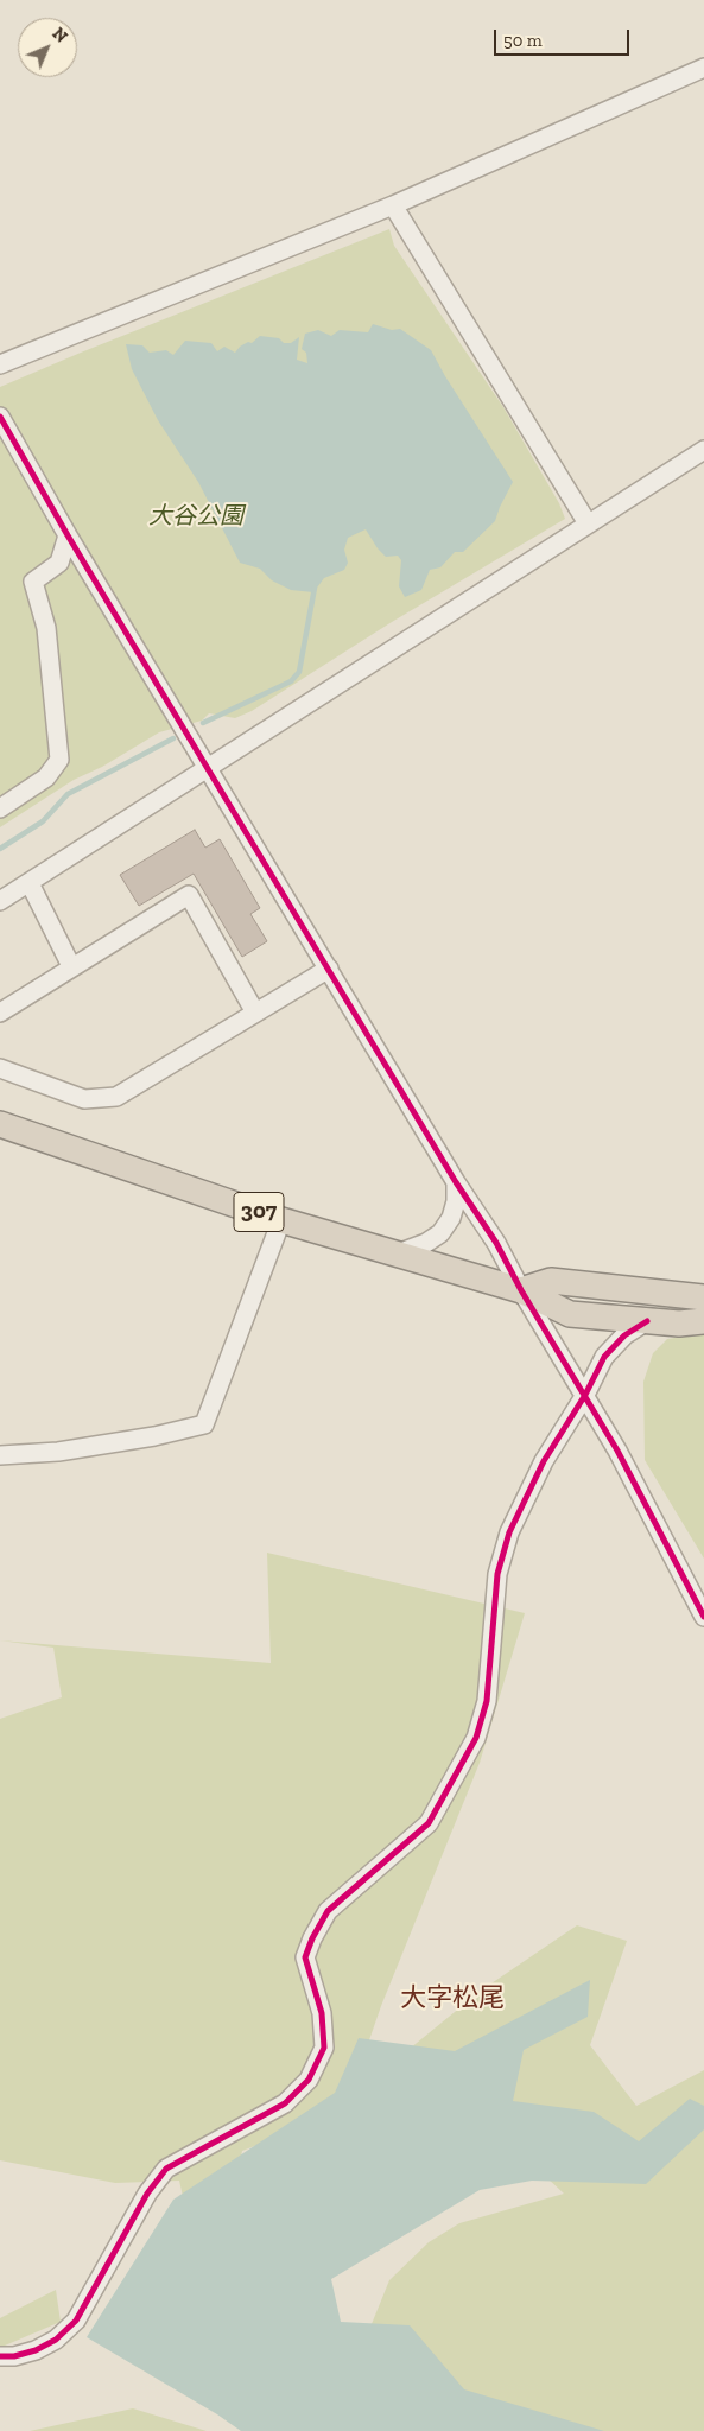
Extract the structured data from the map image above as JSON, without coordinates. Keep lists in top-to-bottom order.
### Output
{
  "streets": {
    "highway": ["307"]
  },
  "districts": ["大字松尾"],
  "parks": ["大谷公園"],
  "scale_bar": "50 m",
  "north": "top right"
}
